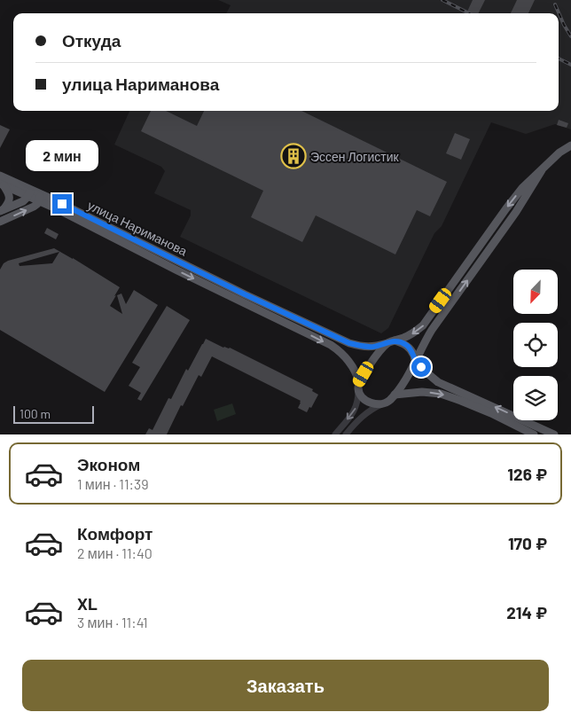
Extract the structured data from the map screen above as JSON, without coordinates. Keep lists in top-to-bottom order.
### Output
{
  "streets": {
    "main road": ["улица Нариманова"]
  },
  "places": {
    "building": ["Эссен Логистик"]
  },
  "scale_bar": "100 m",
  "north": "bottom left",
  "page": {
    "banner": ["Откуда", "улица Нариманова"],
    "bubble": "2 мин",
    "scale": "100 m",
    "list": [
      {
        "name": "Эконом",
        "note": "1 мин · 11:39",
        "value": "126 ₽"
      },
      {
        "name": "Комфорт",
        "note": "2 мин · 11:40",
        "value": "170 ₽"
      },
      {
        "name": "XL",
        "note": "3 мин · 11:41",
        "value": "214 ₽"
      }
    ],
    "buttons": "Заказать"
  }
}
